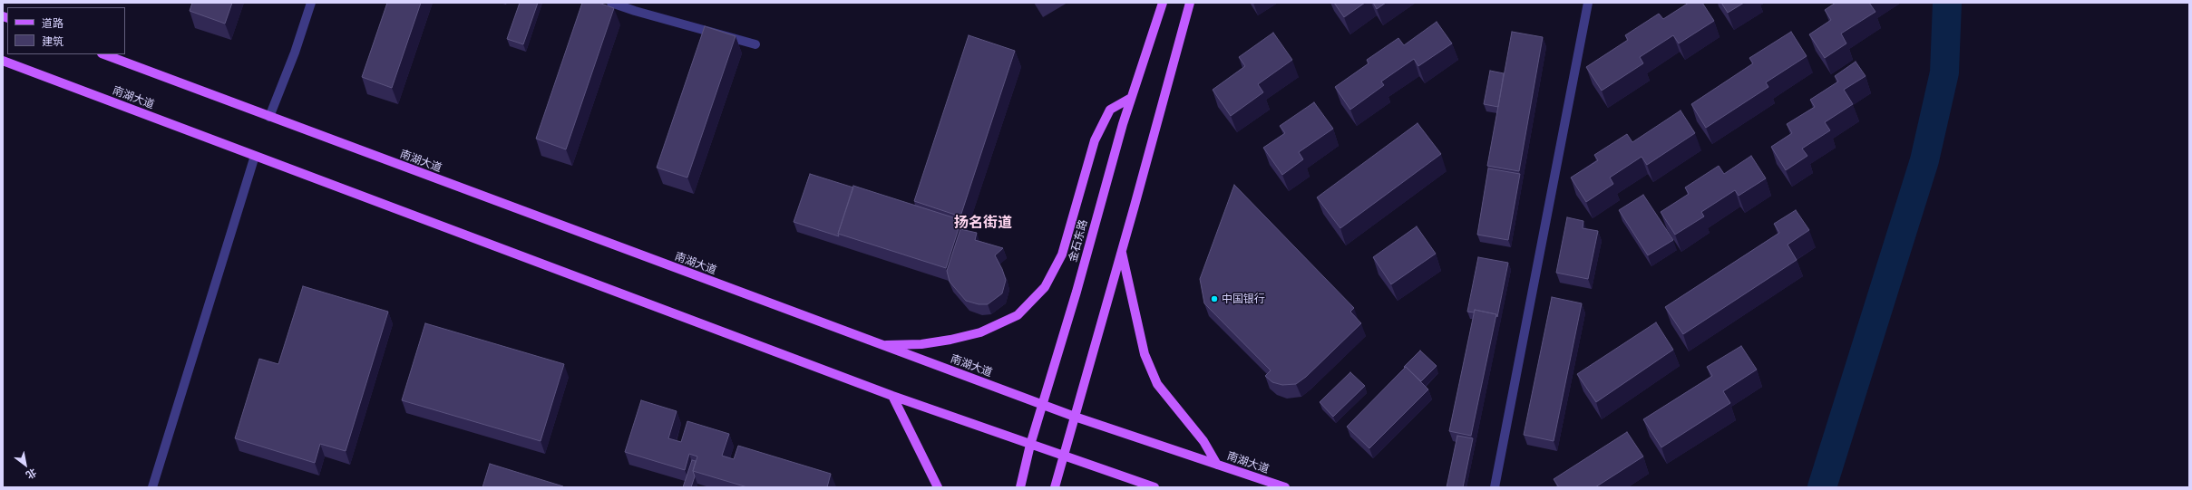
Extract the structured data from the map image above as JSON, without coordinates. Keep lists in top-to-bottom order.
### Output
{
  "streets": {
    "main road": ["南湖大道", "金石东路"]
  },
  "crossings": [
    ["南湖大道", "金石东路"]
  ],
  "districts": ["扬名街道"],
  "places": ["中国银行"],
  "legend": ["道路", "建筑"],
  "north": "bottom right"
}
